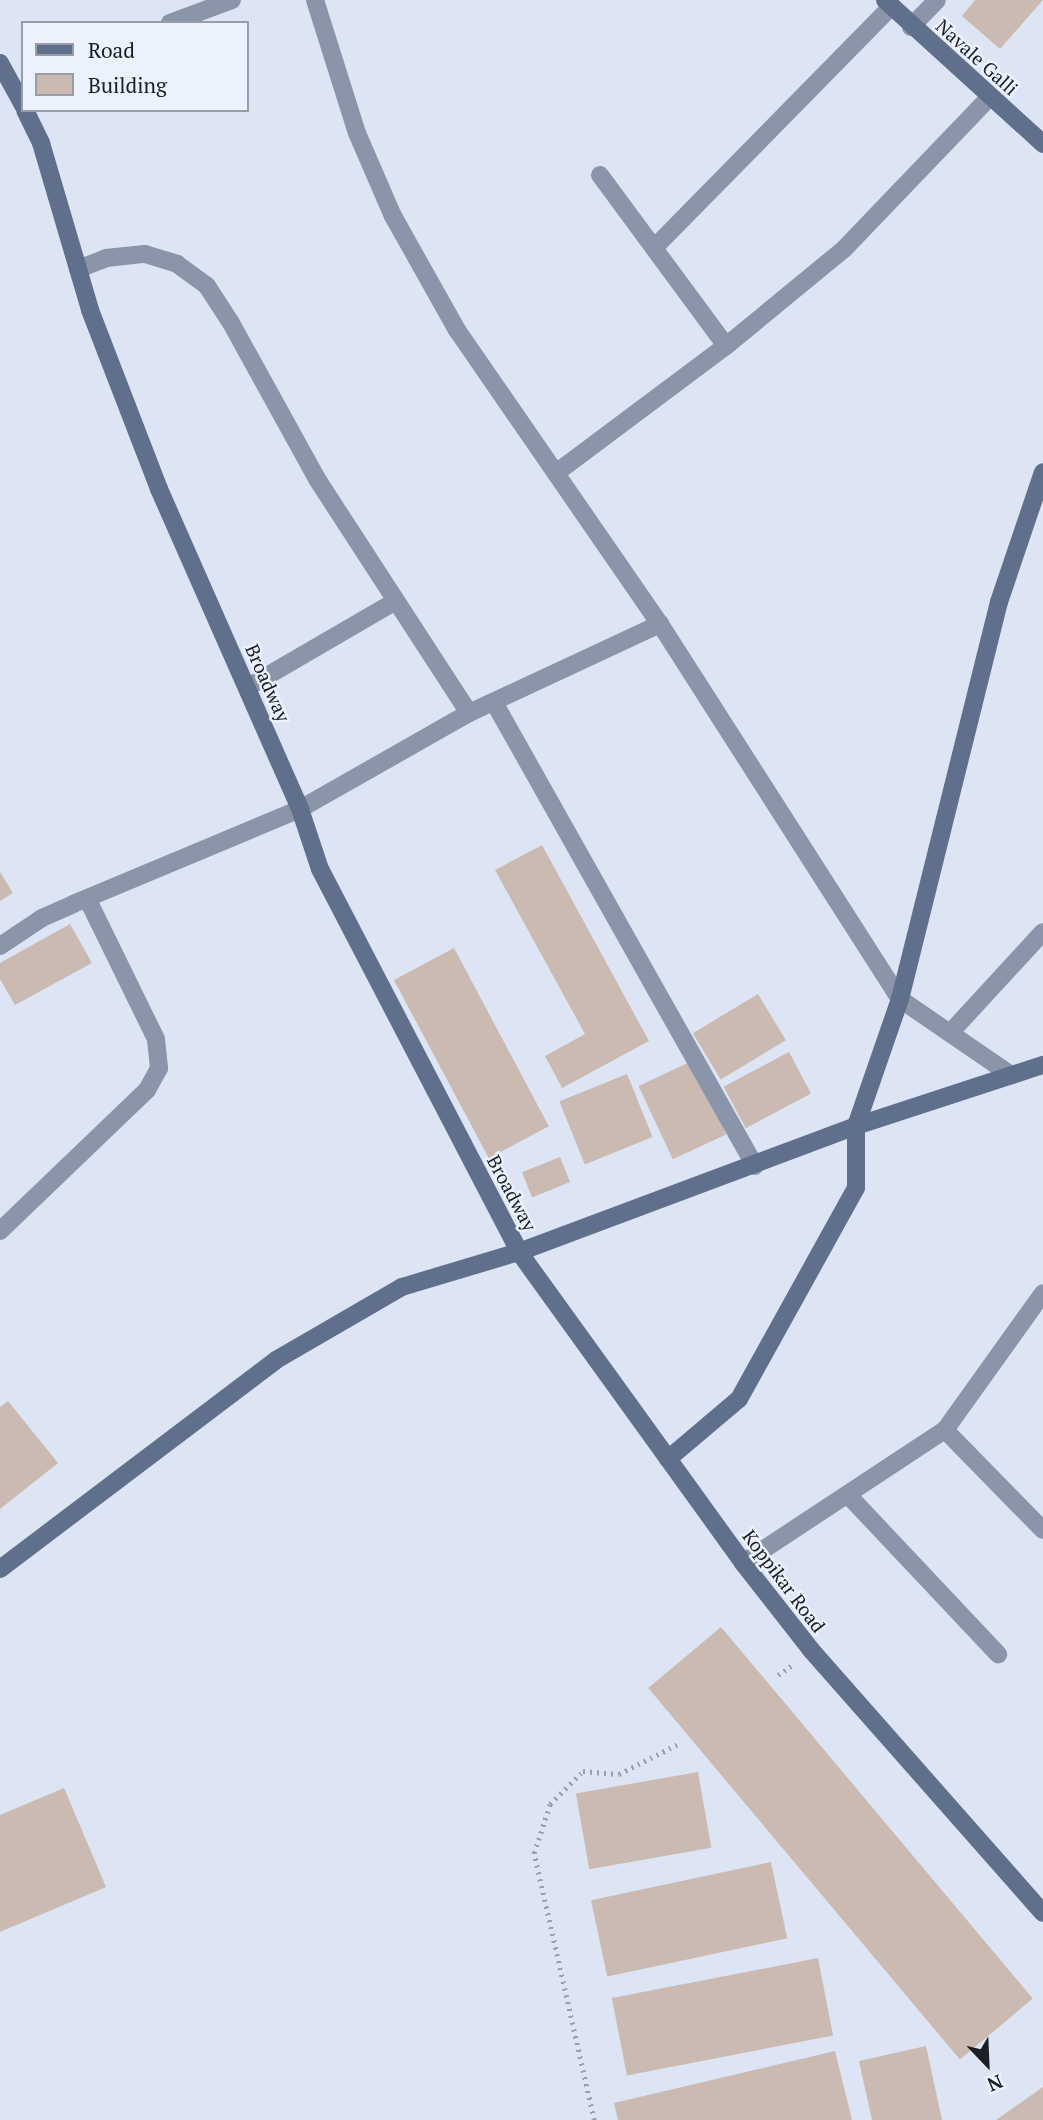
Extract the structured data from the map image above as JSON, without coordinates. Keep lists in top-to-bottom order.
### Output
{
  "streets": {
    "street": ["Navale Galli", "Broadway", "Koppikar Road"]
  },
  "crossings": [
    ["Broadway", "Koppikar Road"]
  ],
  "legend": ["Road", "Building"],
  "north": "bottom right"
}
